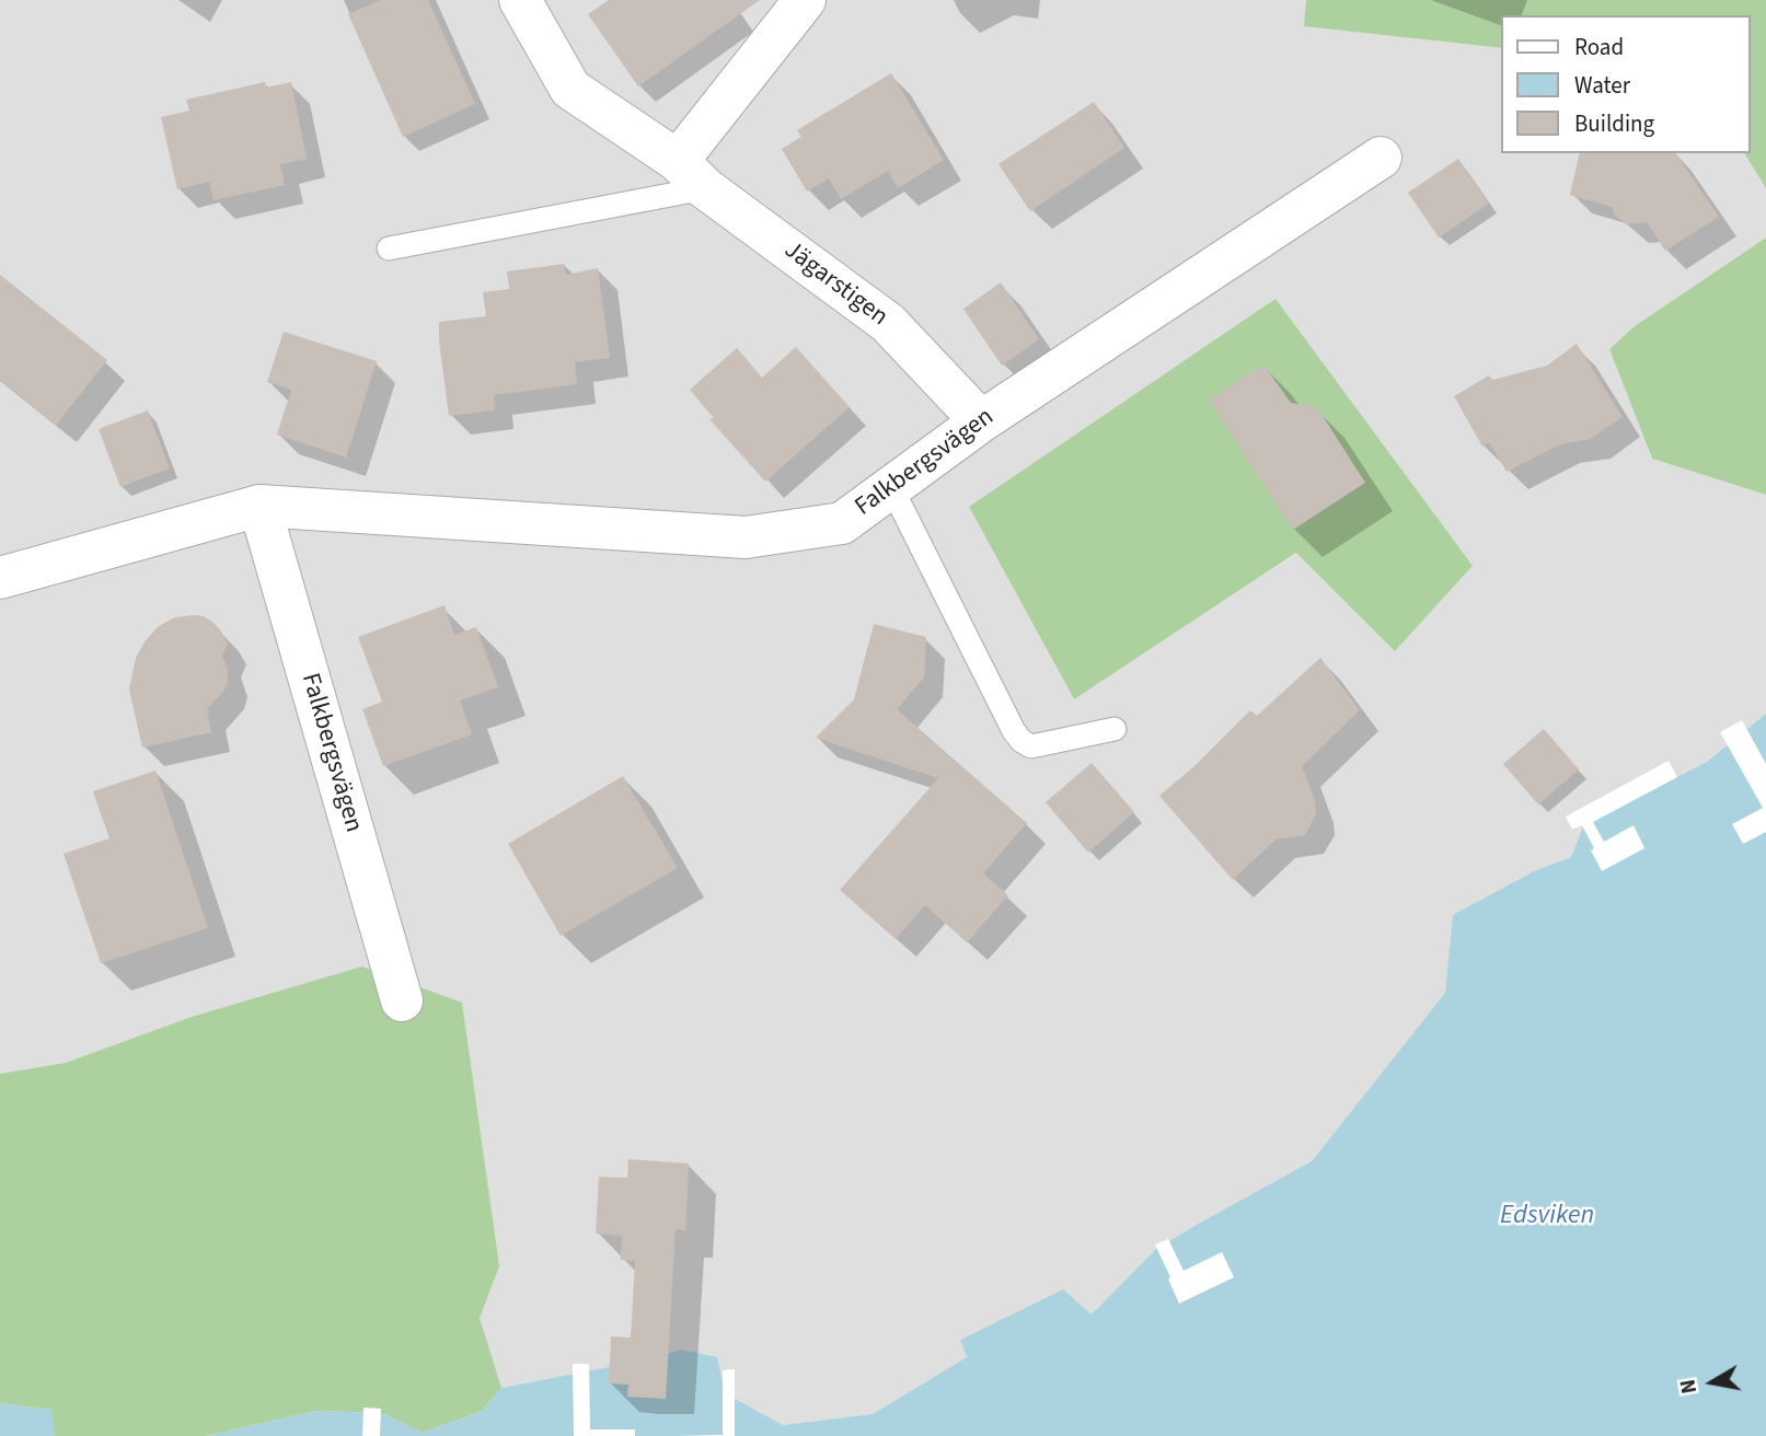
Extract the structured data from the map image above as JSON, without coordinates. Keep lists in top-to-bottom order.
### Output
{
  "streets": {
    "street": ["Jägarstigen", "Falkbergsvägen"]
  },
  "crossings": [
    ["Jägarstigen", "Falkbergsvägen"]
  ],
  "water": ["Edsviken"],
  "legend": ["Road", "Water", "Building"],
  "north": "left"
}
